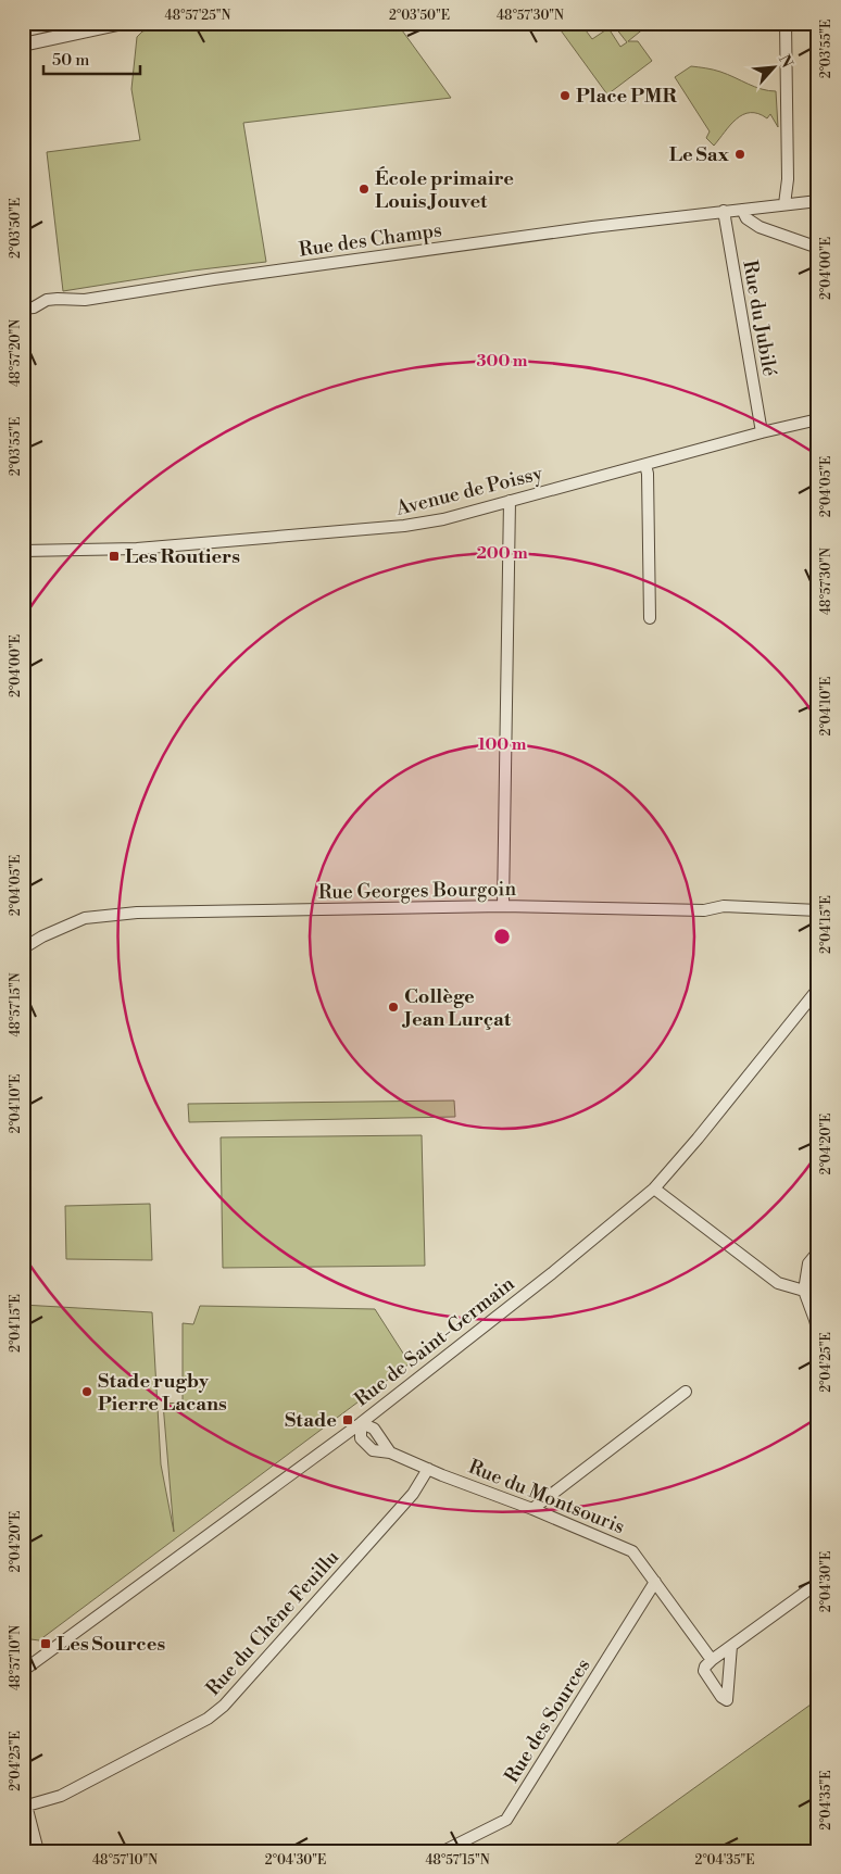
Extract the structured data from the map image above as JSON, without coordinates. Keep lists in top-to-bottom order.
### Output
{
  "streets": {
    "street": [
      "Rue des Champs",
      "Rue du Jubilé",
      "Avenue de Poissy",
      "Rue Georges Bourgoin",
      "Rue de Saint-Germain",
      "Rue du Montsouris",
      "Rue du Chêne Feuillu",
      "Rue des Sources"
    ]
  },
  "crossings": [
    ["Rue des Champs", "Rue du Jubilé"],
    ["Rue du Jubilé", "Avenue de Poissy"],
    ["Rue de Saint-Germain", "Rue du Montsouris"],
    ["Rue du Montsouris", "Rue du Chêne Feuillu"],
    ["Rue du Montsouris", "Rue des Sources"]
  ],
  "places": {
    "other": [
      "Place PMR",
      "Le Sax",
      "École primaire Louis Jouvet",
      "Collège Jean Lurçat",
      "Stade rugby Pierre Lacans"
    ],
    "transit": ["Les Routiers", "Stade", "Les Sources"]
  },
  "scale_bar": "50 m",
  "north": "top right",
  "coordinates": [
    "48°57'25\"N",
    "2°03'50\"E",
    "48°57'30\"N",
    "2°03'55\"E",
    "2°04'00\"E",
    "48°57'20\"N",
    "2°04'05\"E",
    "2°04'10\"E",
    "2°04'15\"E",
    "48°57'15\"N",
    "2°04'20\"E",
    "2°04'25\"E",
    "2°04'30\"E",
    "48°57'10\"N",
    "2°04'35\"E"
  ],
  "rings": ["300 m", "200 m", "100 m"]
}
